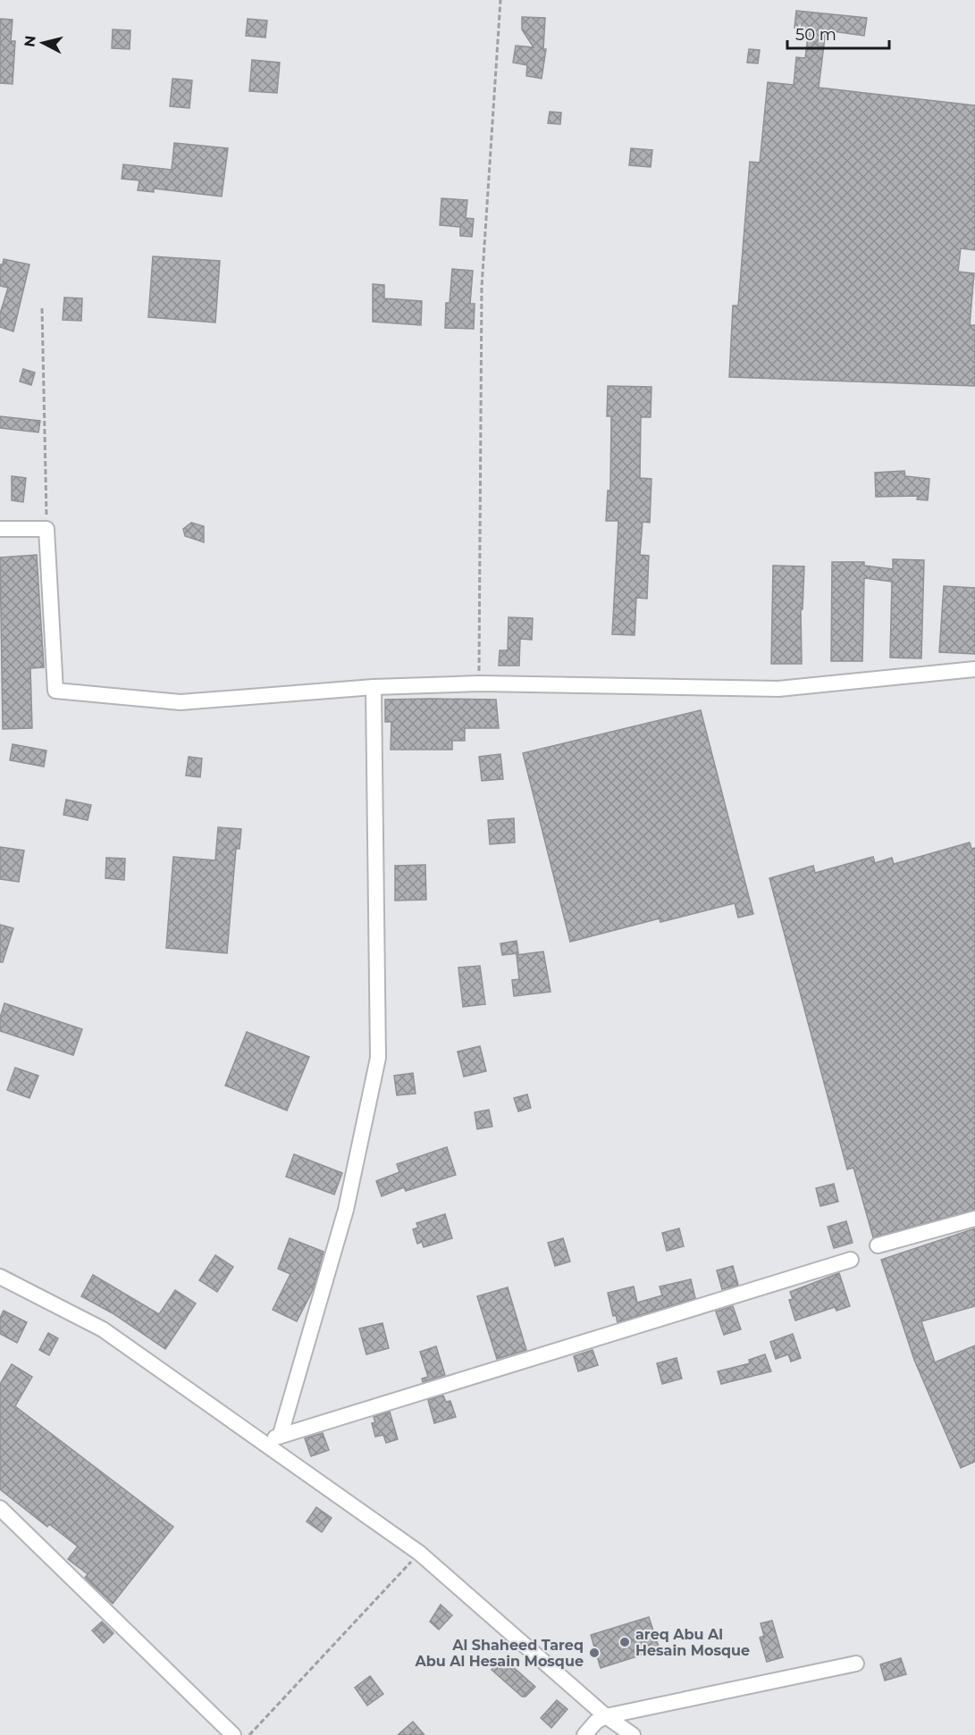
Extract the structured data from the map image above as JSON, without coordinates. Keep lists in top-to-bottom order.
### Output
{
  "places": ["areq Abu Al Hesain Mosque", "Al Shaheed Tareq Abu Al Hesain Mosque"],
  "scale_bar": "50 m",
  "north": "left"
}
